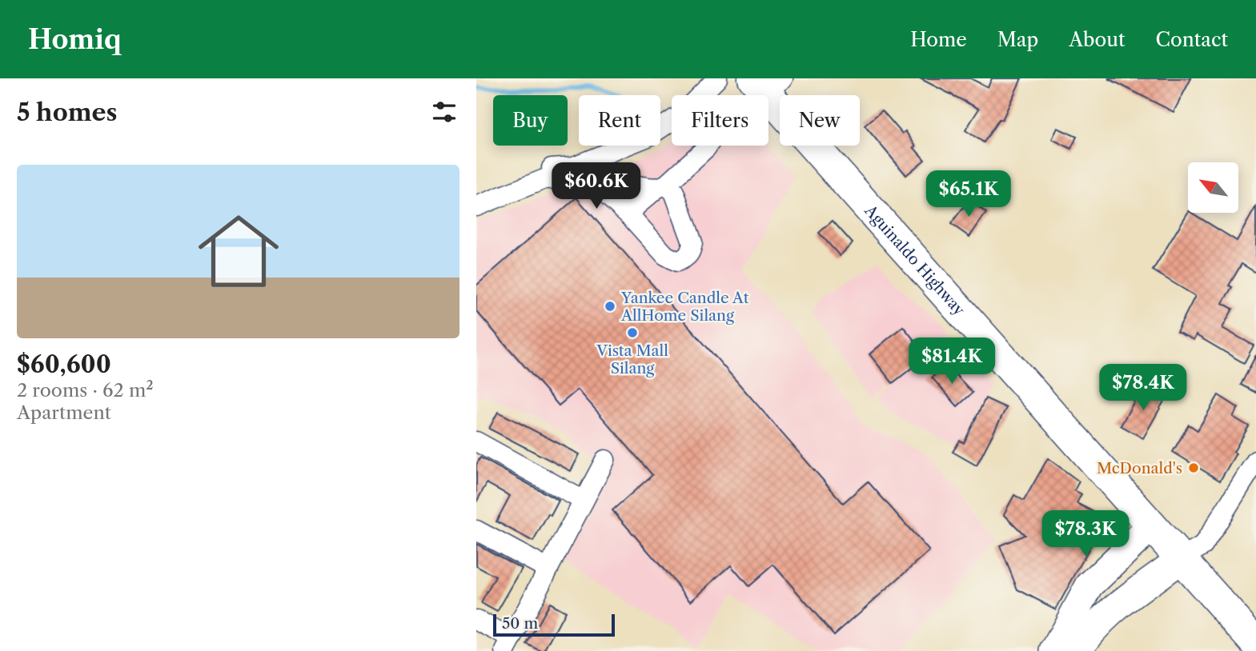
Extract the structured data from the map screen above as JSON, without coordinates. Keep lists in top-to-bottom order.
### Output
{
  "streets": {
    "main road": ["Aguinaldo Highway"]
  },
  "places": ["Yankee Candle At AllHome Silang", "Vista Mall Silang", "McDonald's"],
  "scale_bar": "50 m",
  "north": "top left",
  "page": {
    "header": "Homiq",
    "nav": [
      "Home",
      "Map",
      "About",
      "Contact"
    ],
    "heading": "5 homes",
    "chip": [
      "Buy",
      "Rent",
      "Filters",
      "New"
    ],
    "list": [
      {
        "name": "$60,600",
        "note": "2 rooms · 62 m² · Apartment"
      }
    ],
    "price": [
      "$60.6K",
      "$65.1K",
      "$81.4K",
      "$78.4K",
      "$78.3K"
    ],
    "scale": "50 m"
  }
}
